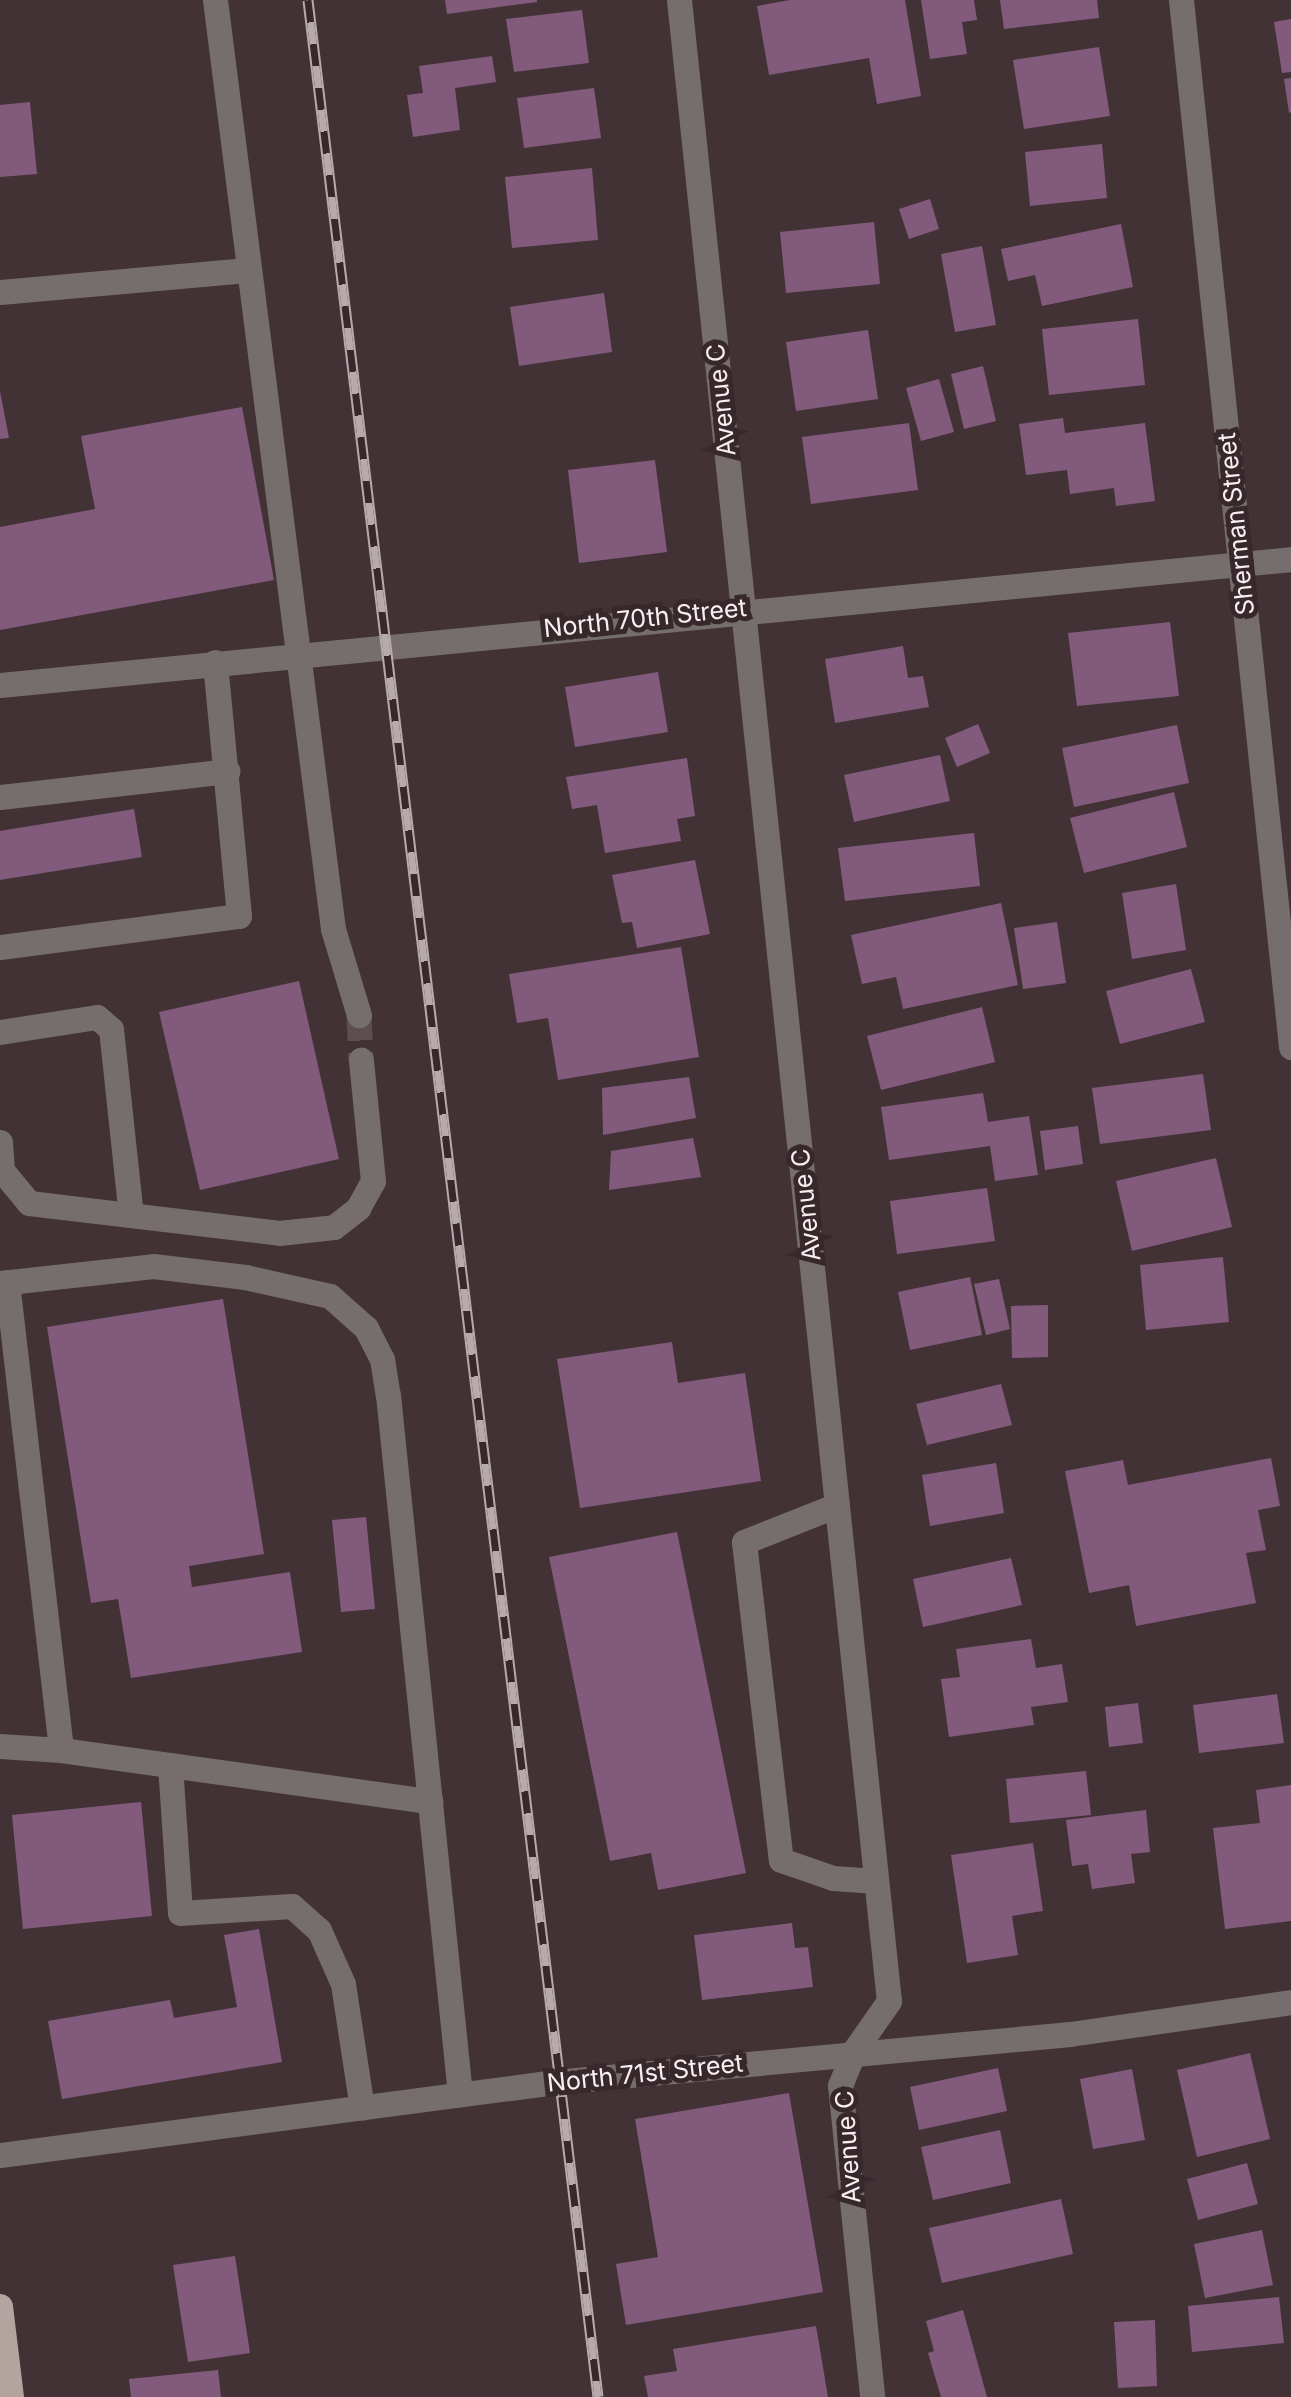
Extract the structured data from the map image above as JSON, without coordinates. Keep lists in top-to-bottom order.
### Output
{
  "streets": {
    "street": [
      "Avenue C",
      "Sherman Street",
      "North 70th Street",
      "North 71st Street"
    ]
  },
  "crossings": [
    ["Avenue C", "North 70th Street"],
    ["Avenue C", "North 71st Street"],
    ["Sherman Street", "North 70th Street"]
  ]
}
